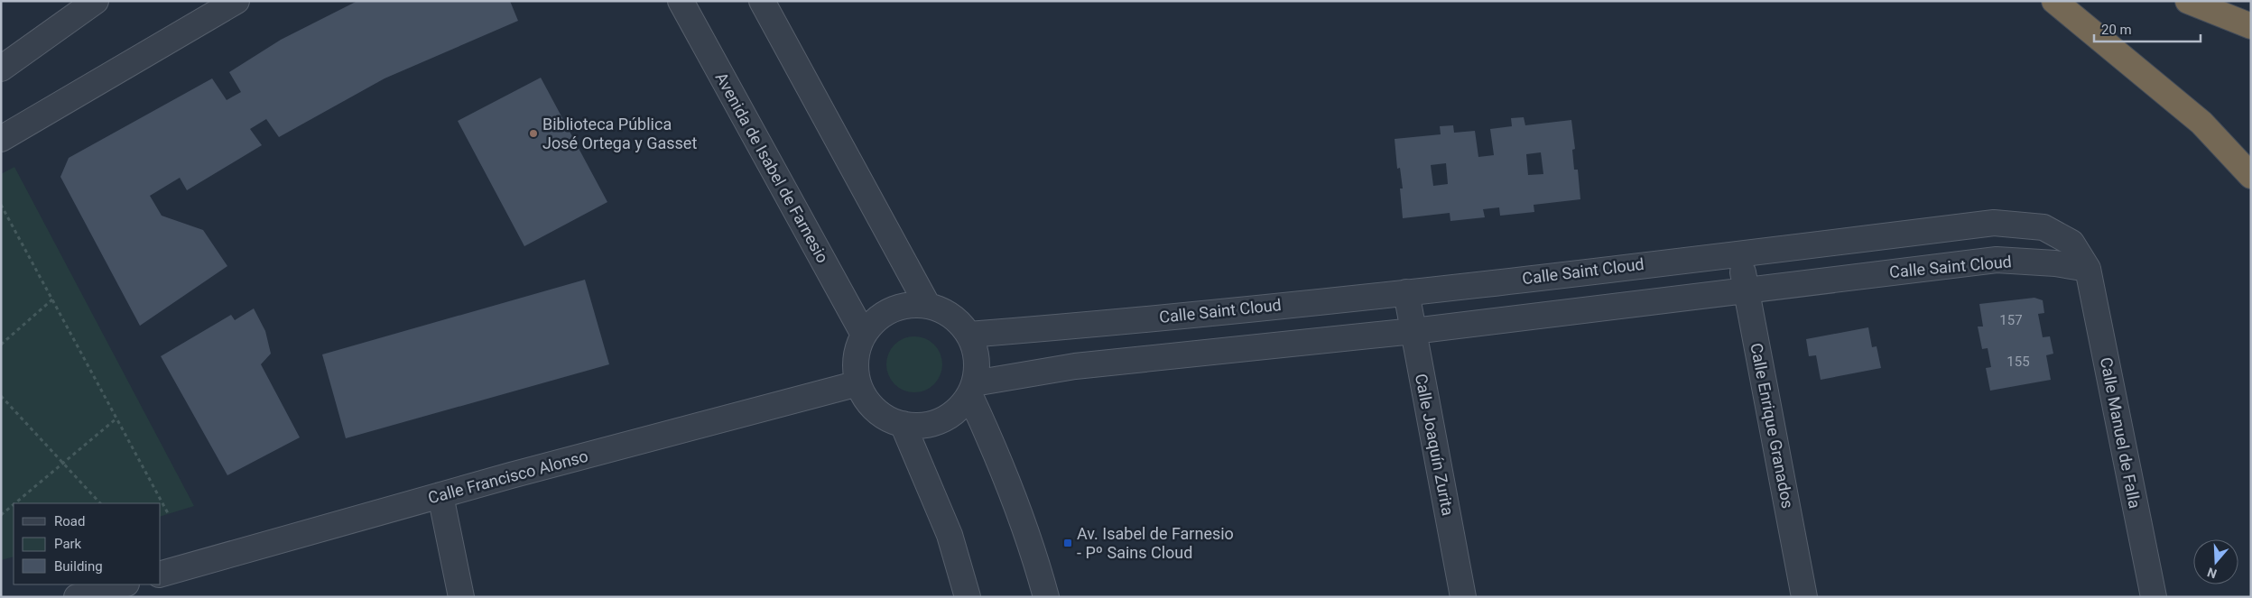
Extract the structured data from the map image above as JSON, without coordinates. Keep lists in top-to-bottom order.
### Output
{
  "streets": {
    "street": [
      "Avenida de Isabel de Farnesio",
      "Calle Saint Cloud",
      "Calle Enrique Granados",
      "Calle Manuel de Falla",
      "Calle Joaquín Zurita",
      "Calle Francisco Alonso"
    ]
  },
  "crossings": [
    ["Avenida de Isabel de Farnesio", "Calle Saint Cloud"],
    ["Avenida de Isabel de Farnesio", "Calle Francisco Alonso"],
    ["Calle Saint Cloud", "Calle Enrique Granados"],
    ["Calle Saint Cloud", "Calle Manuel de Falla"],
    ["Calle Saint Cloud", "Calle Joaquín Zurita"],
    ["Calle Saint Cloud", "Calle Francisco Alonso"]
  ],
  "places": {
    "other": ["Biblioteca Pública José Ortega y Gasset"],
    "transit": ["Av. Isabel de Farnesio - Pº Sains Cloud"]
  },
  "house_numbers": ["157", "155"],
  "legend": ["Road", "Park", "Building"],
  "scale_bar": "20 m",
  "north": "bottom"
}
